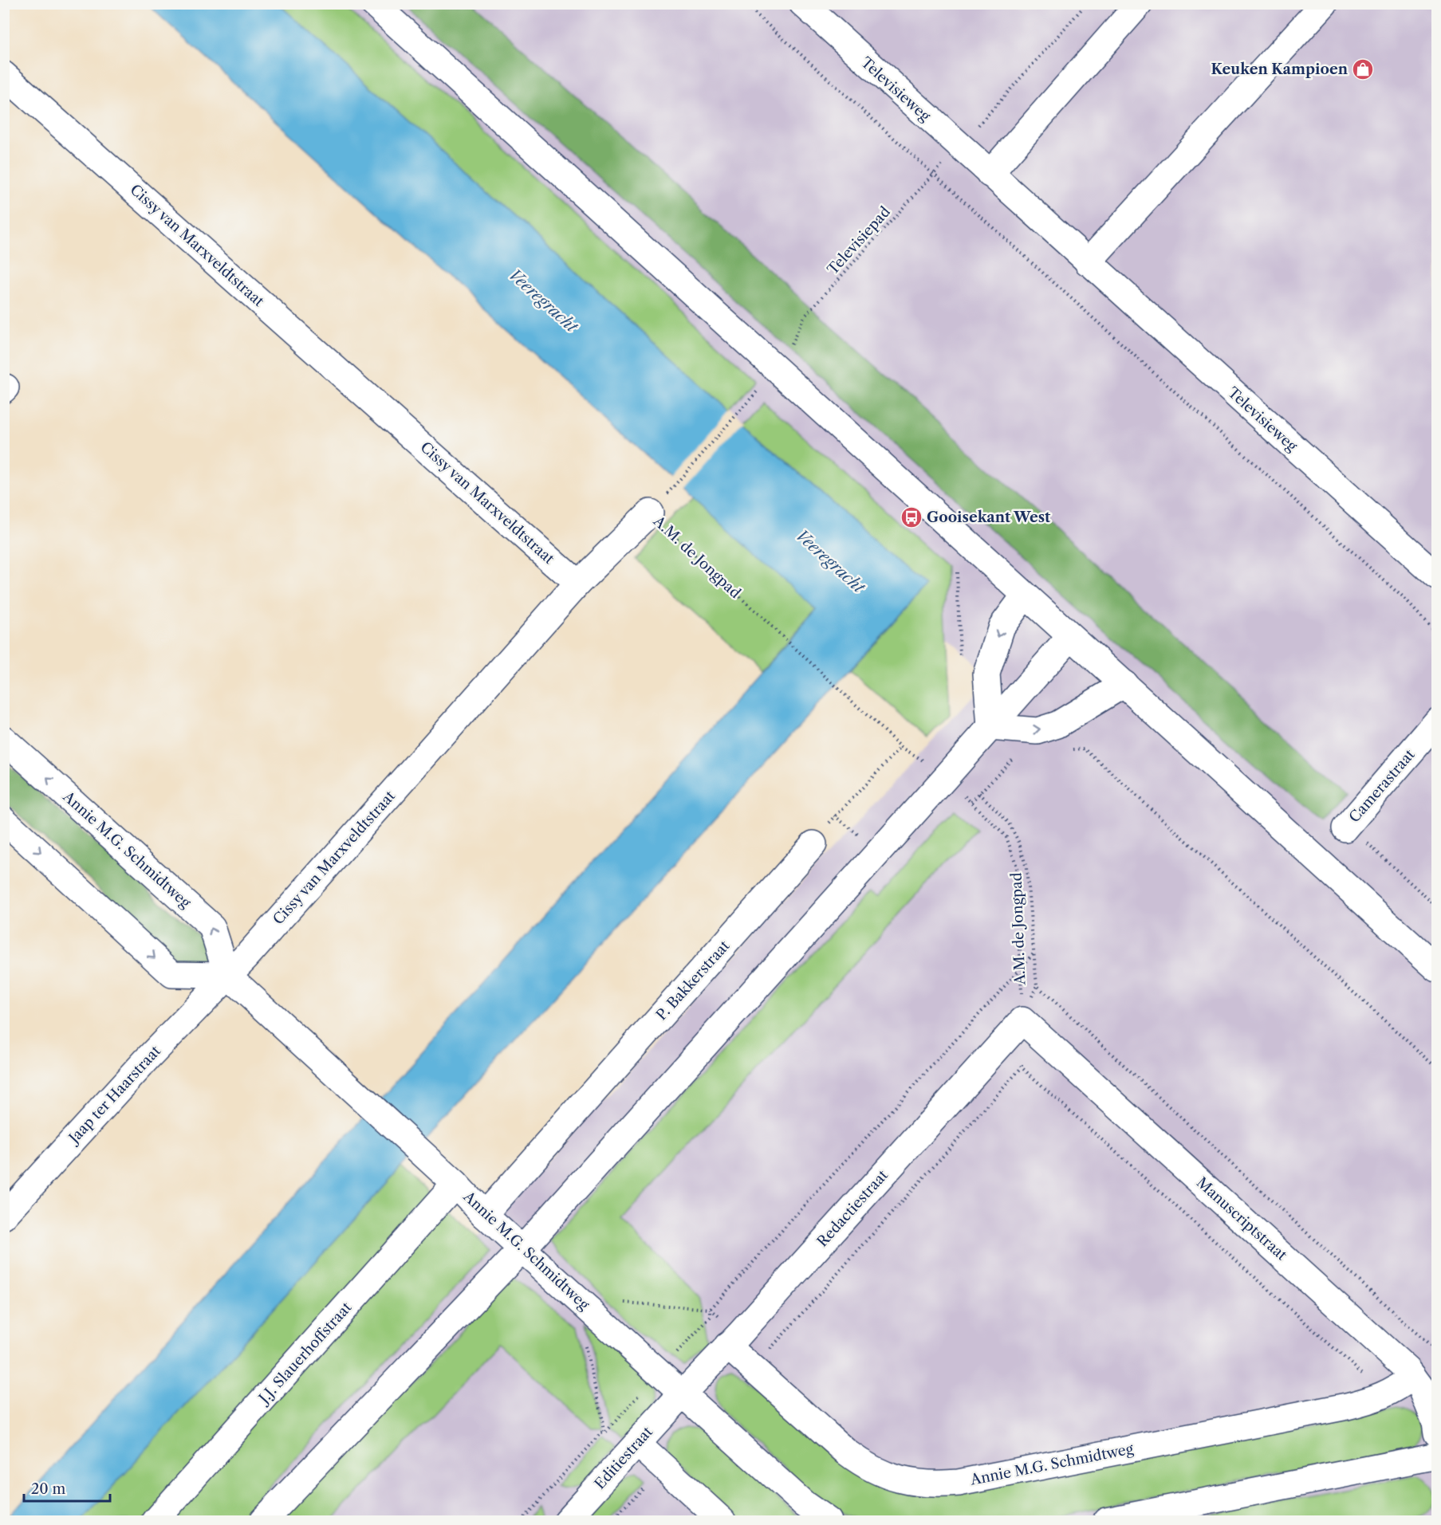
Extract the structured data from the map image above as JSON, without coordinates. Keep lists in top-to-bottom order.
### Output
{
  "streets": {
    "street": [
      "Televisieweg",
      "Cissy van Marxveldtstraat",
      "A.M. de Jongpad",
      "Camerastraat",
      "Annie M.G. Schmidtweg",
      "P. Bakkerstraat",
      "Jaap ter Haarstraat",
      "Redactiestraat",
      "Manuscriptstraat",
      "J.J. Slauerhoffstraat",
      "Editiestraat"
    ],
    "path": ["Televisiepad"]
  },
  "crossings": [
    ["Televisieweg", "Televisiepad"],
    ["Televisiepad", "A.M. de Jongpad"],
    ["Cissy van Marxveldtstraat", "A.M. de Jongpad"],
    ["Cissy van Marxveldtstraat", "Annie M.G. Schmidtweg"],
    ["Cissy van Marxveldtstraat", "Jaap ter Haarstraat"],
    ["A.M. de Jongpad", "Redactiestraat"],
    ["A.M. de Jongpad", "Manuscriptstraat"],
    ["Annie M.G. Schmidtweg", "P. Bakkerstraat"],
    ["Annie M.G. Schmidtweg", "Jaap ter Haarstraat"],
    ["Annie M.G. Schmidtweg", "Redactiestraat"],
    ["Annie M.G. Schmidtweg", "Manuscriptstraat"],
    ["Annie M.G. Schmidtweg", "J.J. Slauerhoffstraat"],
    ["Annie M.G. Schmidtweg", "Editiestraat"],
    ["Redactiestraat", "Manuscriptstraat"],
    ["Redactiestraat", "Editiestraat"]
  ],
  "water": ["Veeregracht"],
  "places": {
    "shop": ["Keuken Kampioen"],
    "bus stop": ["Gooisekant West"]
  },
  "scale_bar": "20 m"
}
